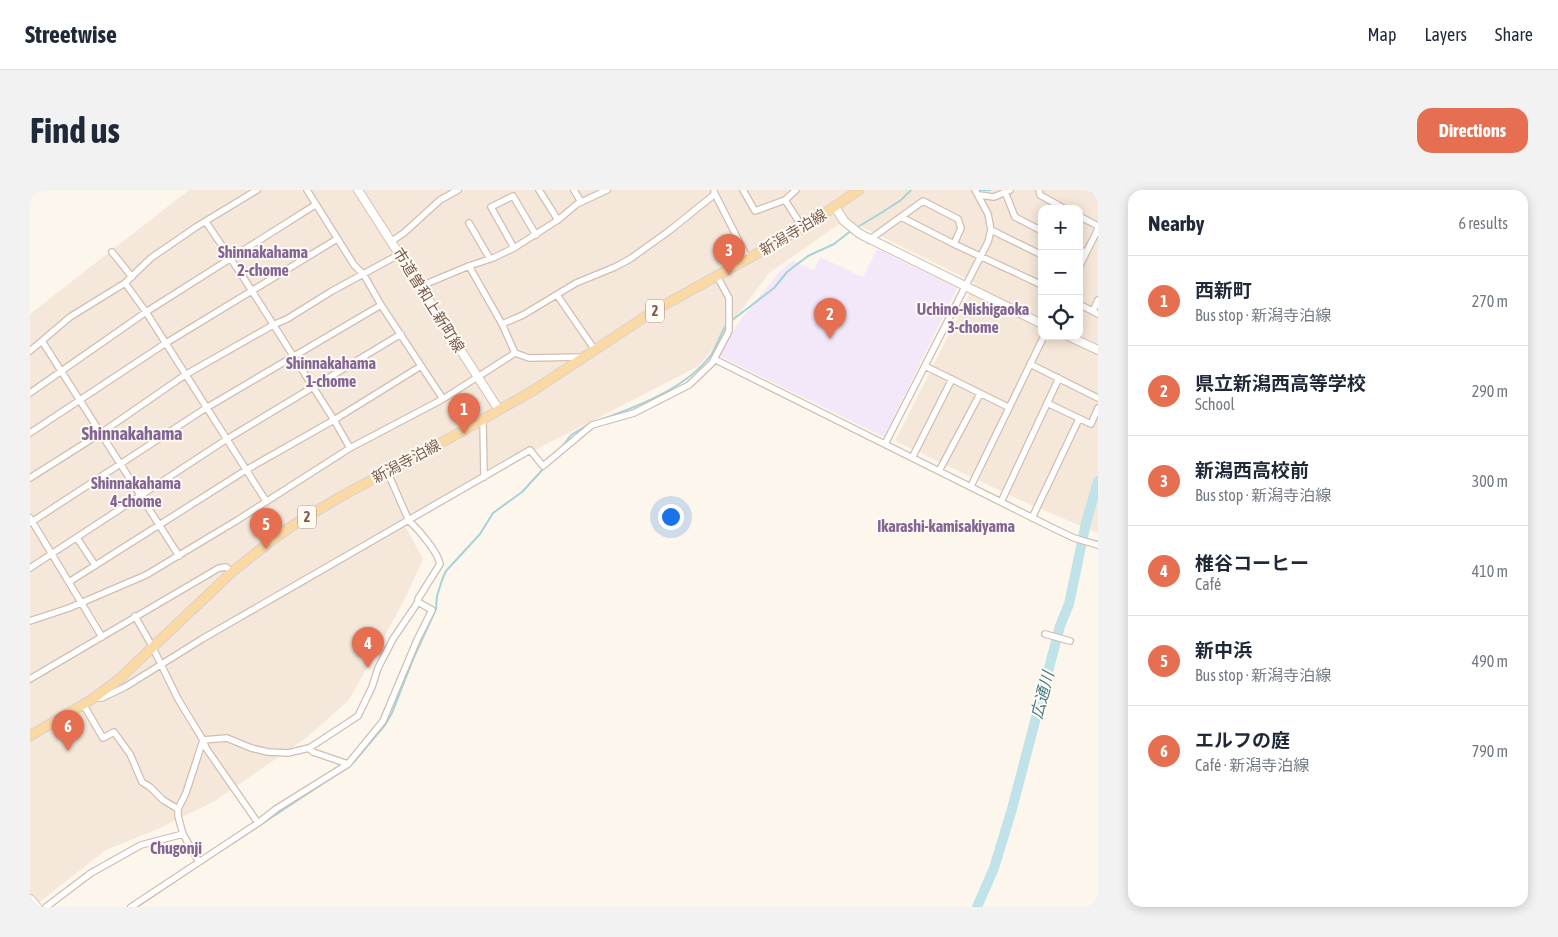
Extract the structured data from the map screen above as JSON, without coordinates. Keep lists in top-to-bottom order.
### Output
{
  "streets": {
    "main road": ["新潟寺泊線", "2"],
    "street": ["市道曽和上新町線"]
  },
  "crossings": [
    ["新潟寺泊線", "市道曽和上新町線"]
  ],
  "districts": [
    "Shinnakahama 2-chome",
    "Uchino-Nishigaoka 3-chome",
    "Shinnakahama 1-chome",
    "Shinnakahama",
    "Shinnakahama 4-chome",
    "Ikarashi-kamisakiyama",
    "Chugonji"
  ],
  "water": ["広通川"],
  "page": {
    "header": "Streetwise",
    "nav": ["Map", "Layers", "Share"],
    "buttons": "Directions",
    "title": "Find us",
    "heading": ["Nearby", "6 results"],
    "map_buttons": ["+", "−"],
    "pins": [
      "3",
      "2",
      "1",
      "5",
      "4",
      "6"
    ],
    "list": [
      {
        "mark": "1",
        "name": "西新町",
        "note": "Bus stop · 新潟寺泊線",
        "value": "270 m"
      },
      {
        "mark": "2",
        "name": "県立新潟西高等学校",
        "note": "School",
        "value": "290 m"
      },
      {
        "mark": "3",
        "name": "新潟西高校前",
        "note": "Bus stop · 新潟寺泊線",
        "value": "300 m"
      },
      {
        "mark": "4",
        "name": "椎谷コーヒー",
        "note": "Café",
        "value": "410 m"
      },
      {
        "mark": "5",
        "name": "新中浜",
        "note": "Bus stop · 新潟寺泊線",
        "value": "490 m"
      },
      {
        "mark": "6",
        "name": "エルフの庭",
        "note": "Café · 新潟寺泊線",
        "value": "790 m"
      }
    ]
  }
}
